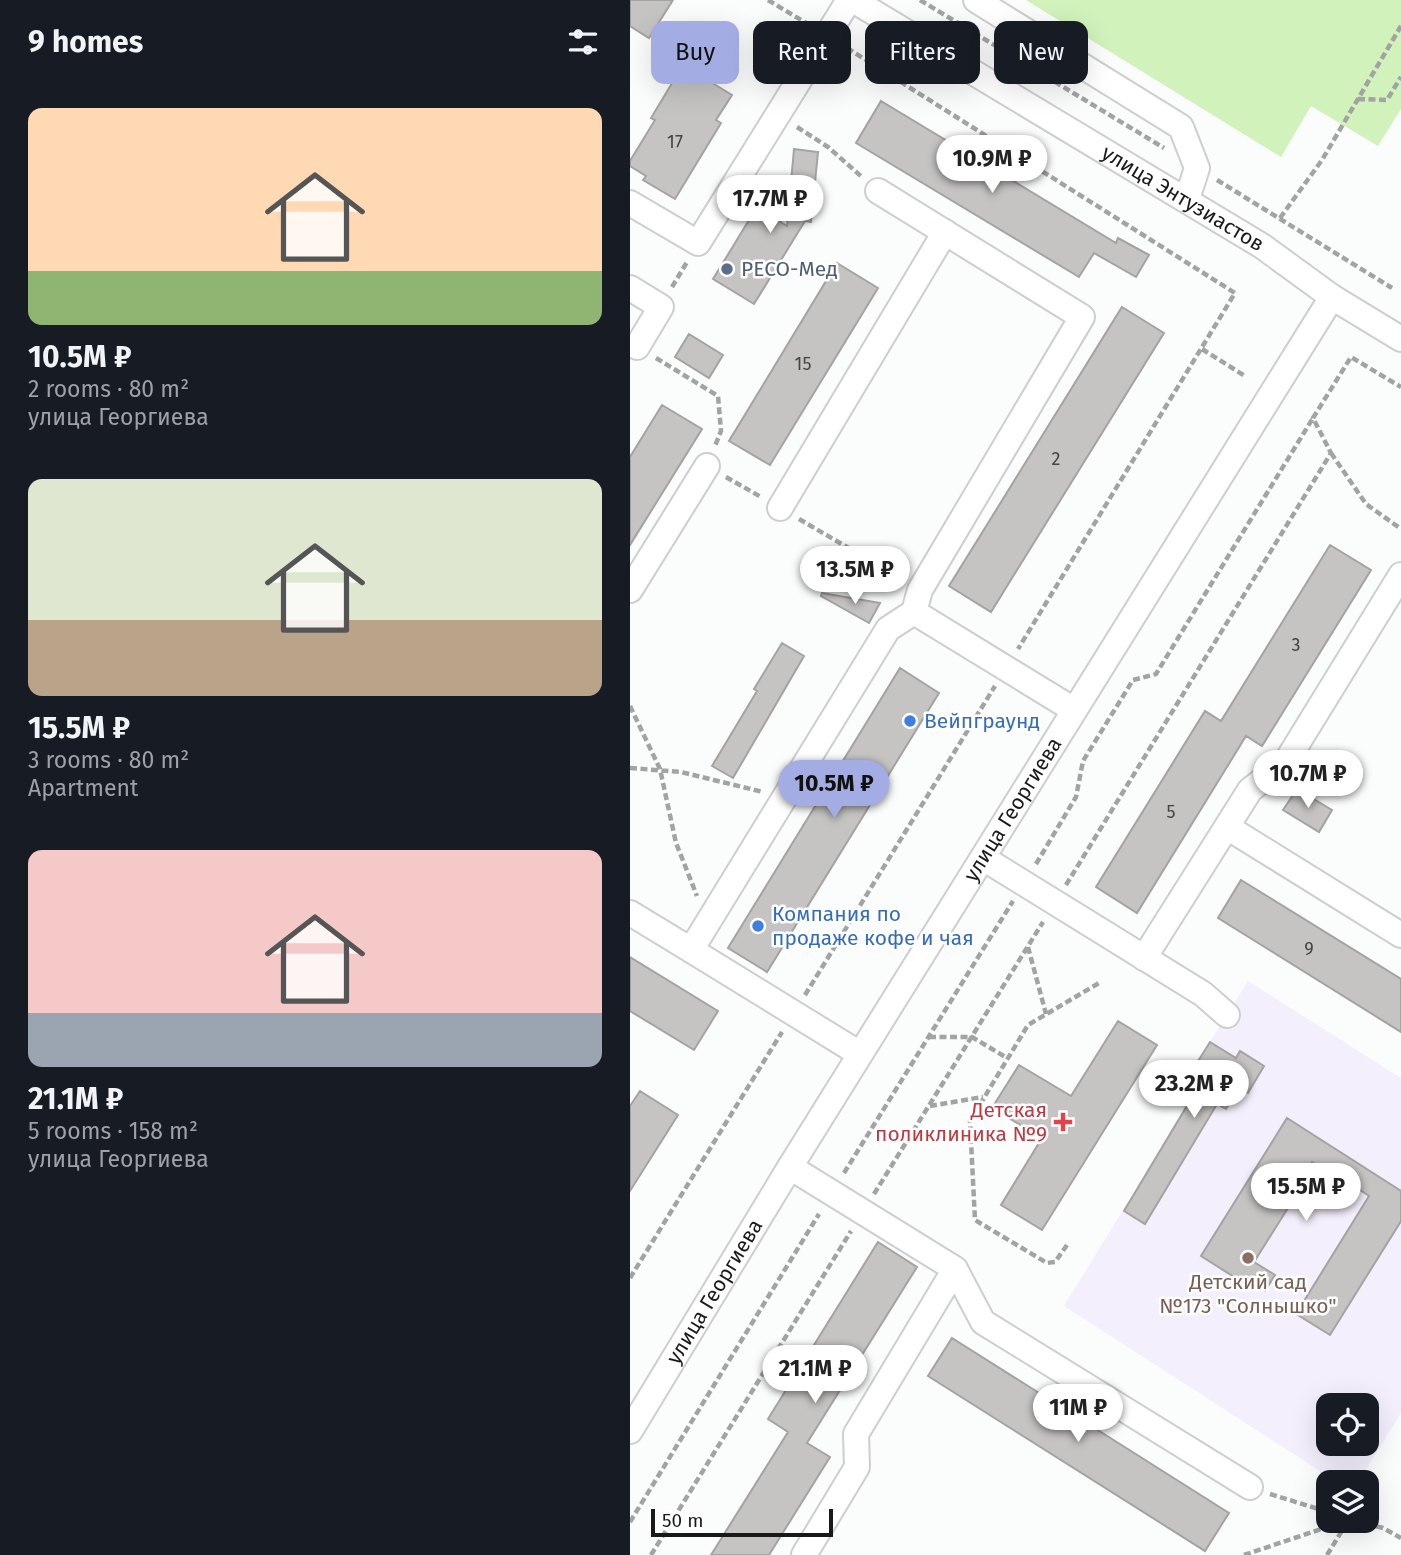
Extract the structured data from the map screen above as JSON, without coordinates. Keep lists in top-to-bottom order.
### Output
{
  "streets": {
    "street": ["улица Энтузиастов", "улица Георгиева"]
  },
  "crossings": [
    ["улица Энтузиастов", "улица Георгиева"]
  ],
  "places": {
    "other": [
      "РЕСО-Мед",
      "Вейпграунд",
      "Компания по продаже кофе и чая",
      "Детский сад №173 \"Солнышко\""
    ],
    "health": ["Детская поликлиника №9"]
  },
  "house_numbers": [
    "17",
    "15",
    "2",
    "3",
    "5",
    "9"
  ],
  "scale_bar": "50 m",
  "page": {
    "heading": "9 homes",
    "chip": [
      "Buy",
      "Rent",
      "Filters",
      "New"
    ],
    "list": [
      {
        "name": "10.5M ₽",
        "note": "2 rooms · 80 m² · улица Георгиева"
      },
      {
        "name": "15.5M ₽",
        "note": "3 rooms · 80 m² · Apartment"
      },
      {
        "name": "21.1M ₽",
        "note": "5 rooms · 158 m² · улица Георгиева"
      }
    ],
    "price": [
      "10.9M ₽",
      "17.7M ₽",
      "13.5M ₽",
      "10.7M ₽",
      "10.5M ₽",
      "23.2M ₽",
      "15.5M ₽",
      "21.1M ₽",
      "11M ₽"
    ],
    "scale": "50 m"
  }
}
